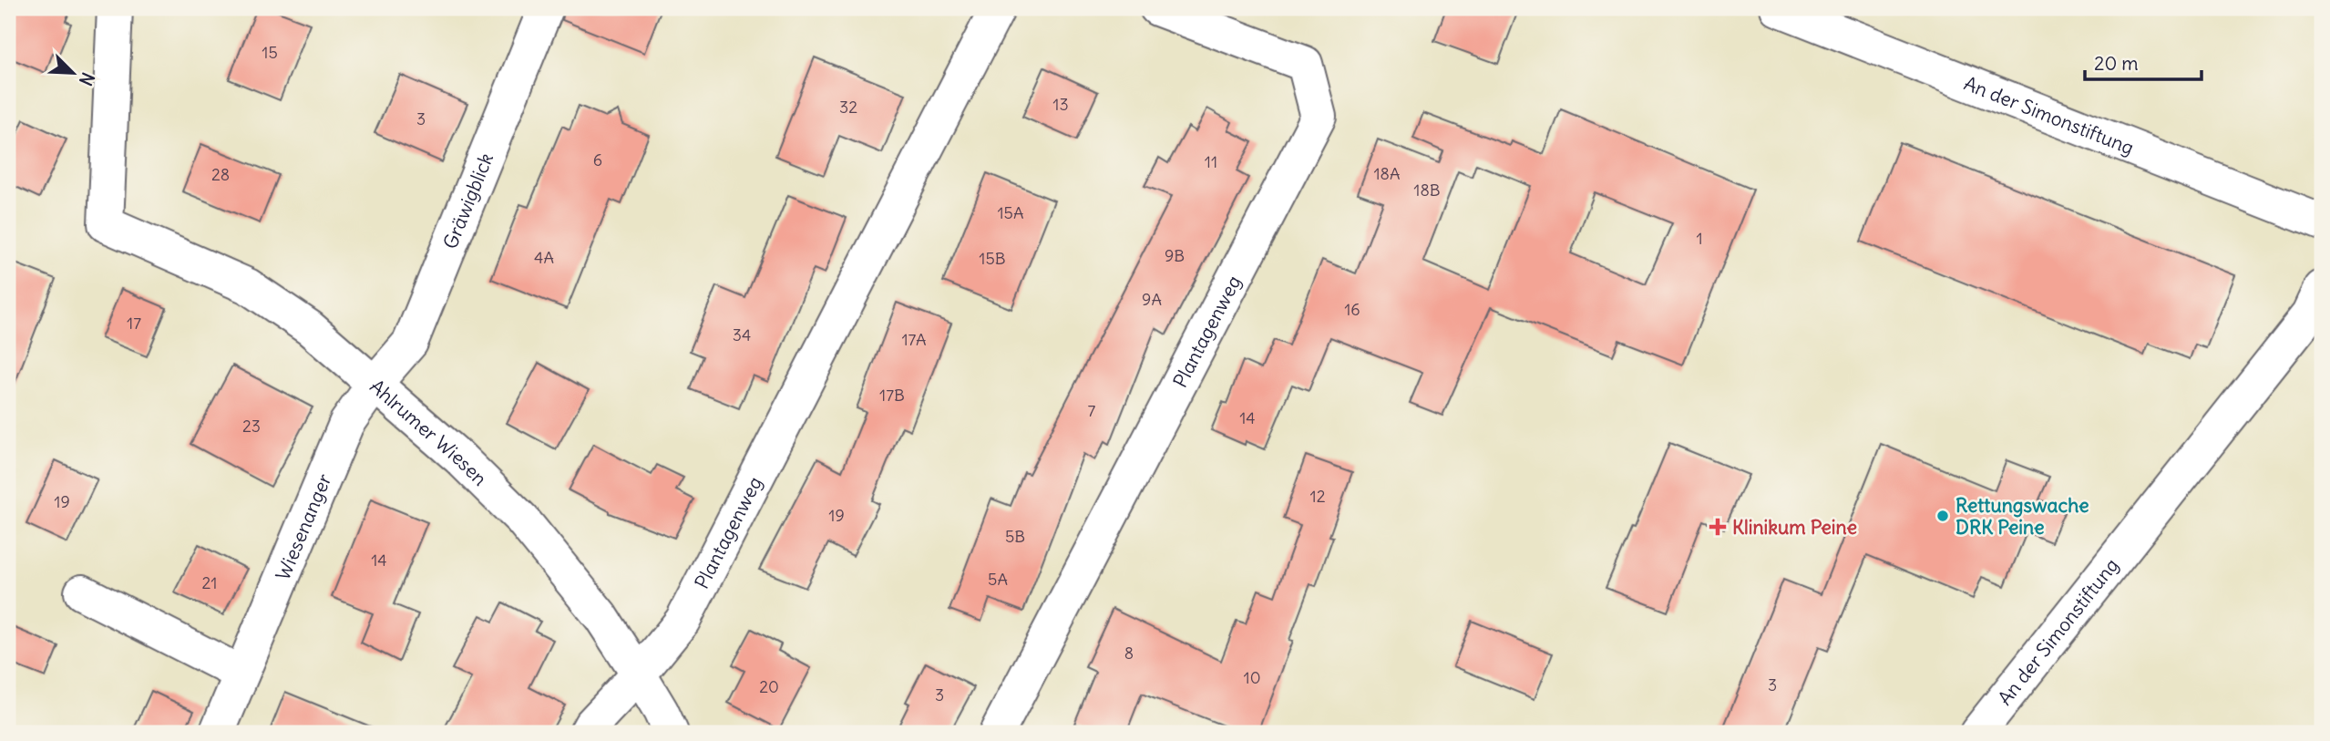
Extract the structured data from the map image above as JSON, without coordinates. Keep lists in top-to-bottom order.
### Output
{
  "streets": {
    "street": [
      "An der Simonstiftung",
      "Gräwigblick",
      "Plantagenweg",
      "Ahlrumer Wiesen",
      "Wiesenanger"
    ]
  },
  "crossings": [
    ["Gräwigblick", "Ahlrumer Wiesen"],
    ["Gräwigblick", "Wiesenanger"],
    ["Plantagenweg", "Ahlrumer Wiesen"],
    ["Ahlrumer Wiesen", "Wiesenanger"]
  ],
  "places": {
    "other": ["Rettungswache DRK Peine"],
    "health": ["Klinikum Peine"]
  },
  "house_numbers": [
    "15",
    "13",
    "32",
    "3",
    "6",
    "11",
    "18A",
    "28",
    "18B",
    "15A",
    "1",
    "9B",
    "4A",
    "15B",
    "9A",
    "16",
    "17",
    "34",
    "17A",
    "17B",
    "7",
    "14",
    "23",
    "12",
    "19",
    "19",
    "5B",
    "14",
    "5A",
    "21",
    "8",
    "10",
    "3",
    "20",
    "3"
  ],
  "scale_bar": "20 m",
  "north": "bottom right"
}
